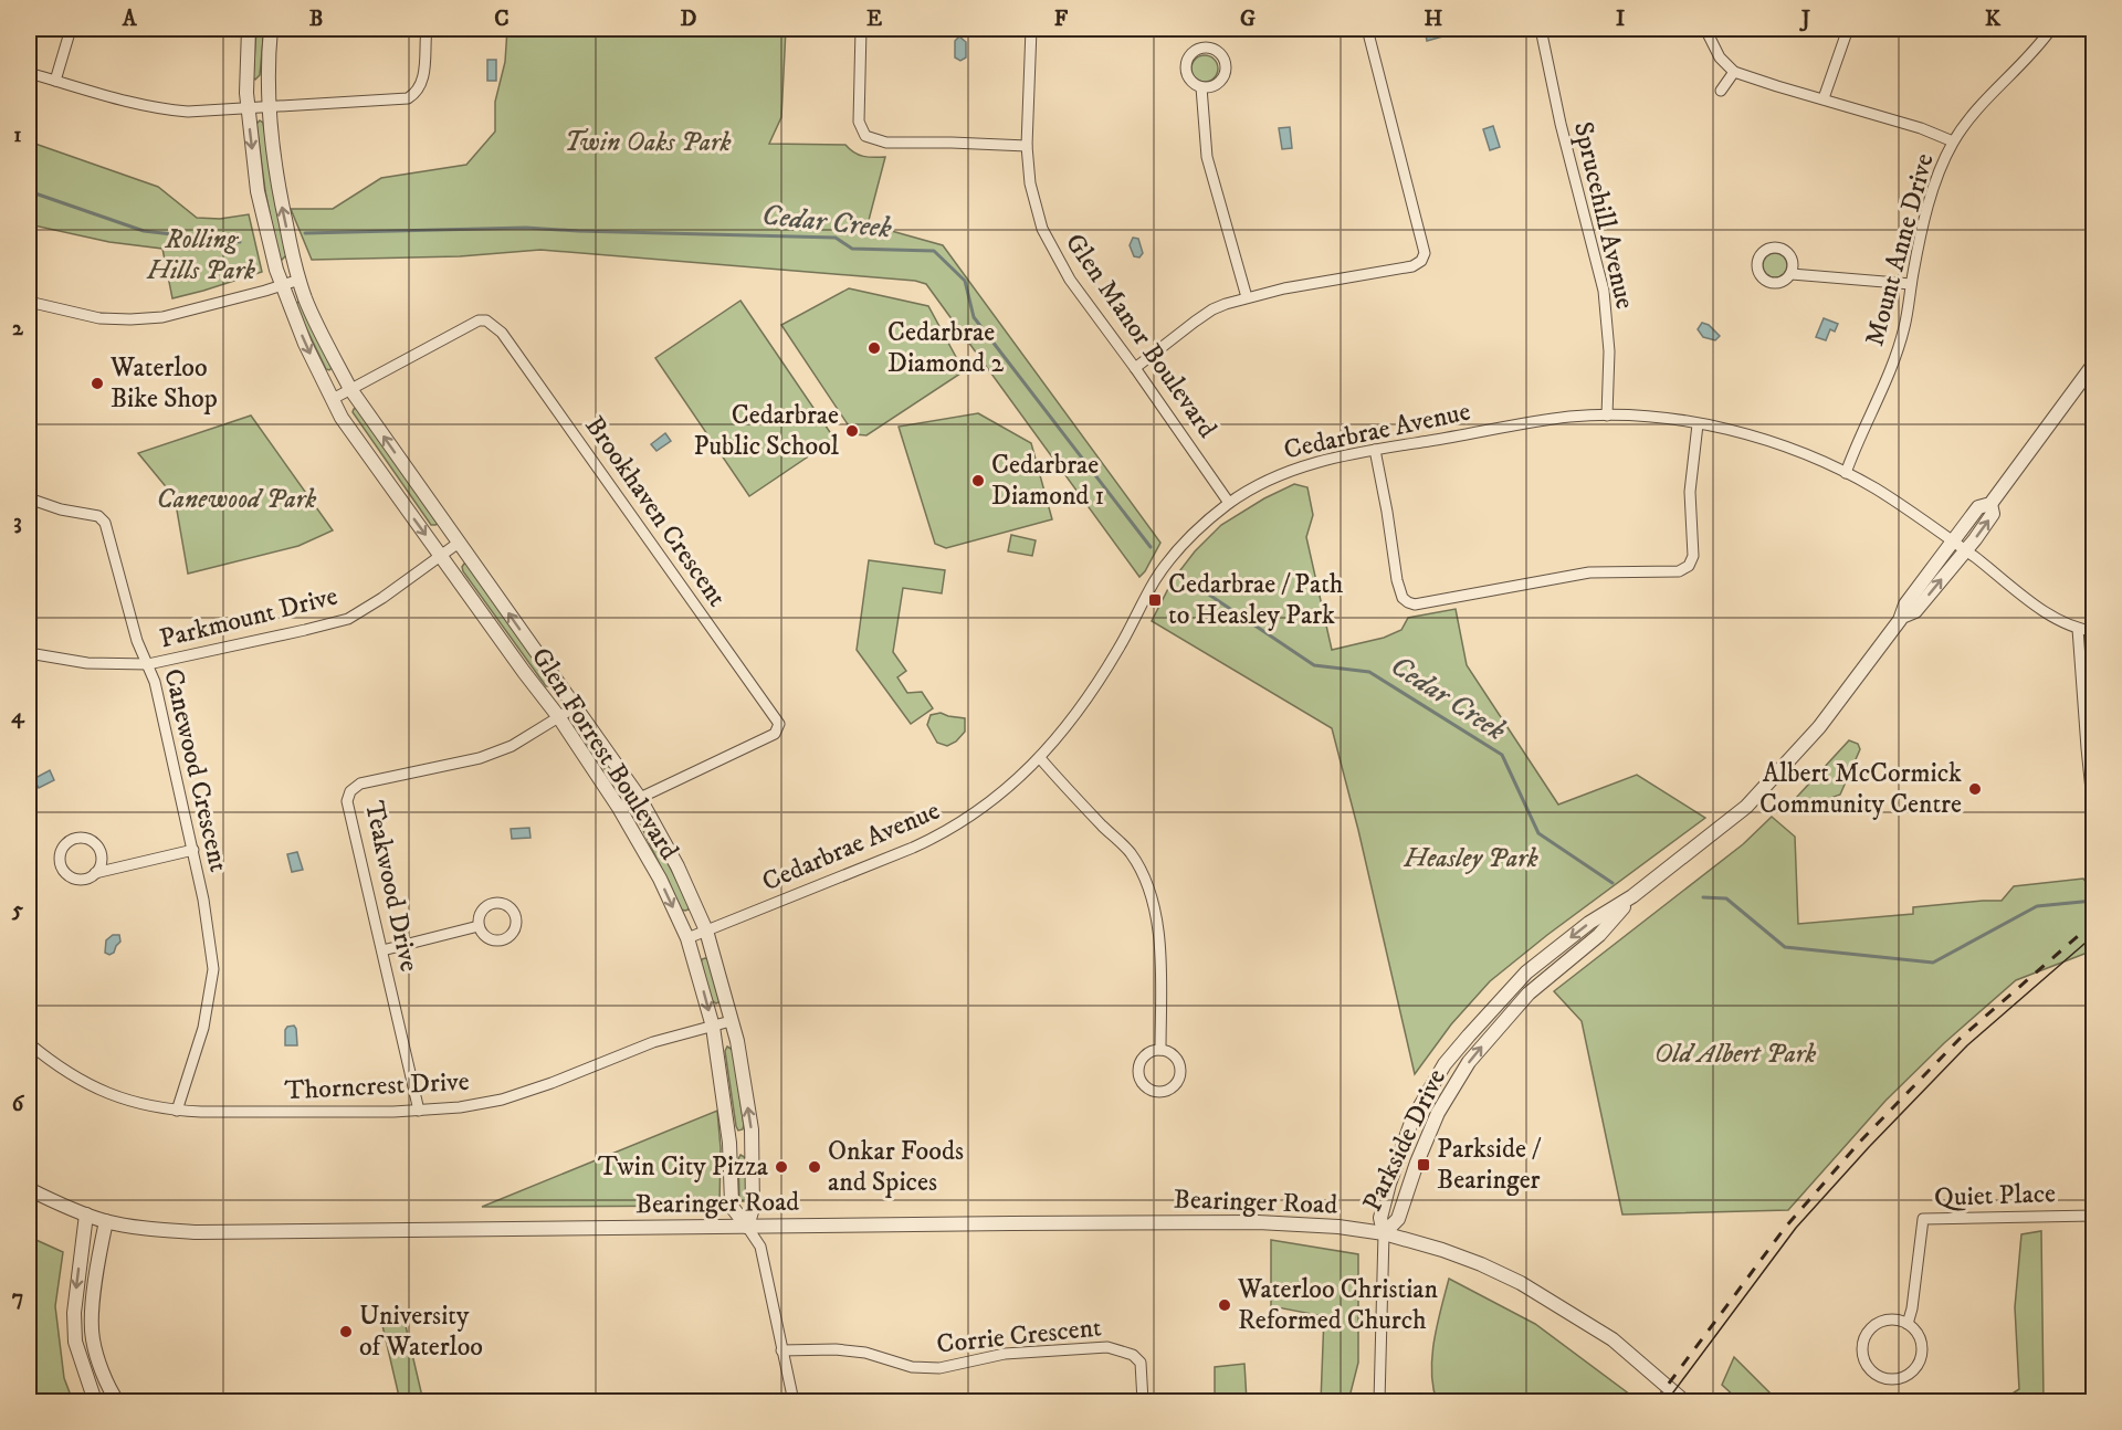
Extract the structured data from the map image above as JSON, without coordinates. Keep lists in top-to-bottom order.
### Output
{
  "streets": {
    "street": [
      "Sprucehill Avenue",
      "Mount Anne Drive",
      "Glen Manor Boulevard",
      "Cedarbrae Avenue",
      "Brookhaven Crescent",
      "Parkmount Drive",
      "Glen Forrest Boulevard",
      "Canewood Crescent",
      "Teakwood Drive",
      "Thorncrest Drive",
      "Parkside Drive",
      "Quiet Place",
      "Bearinger Road",
      "Corrie Crescent"
    ]
  },
  "crossings": [
    ["Sprucehill Avenue", "Cedarbrae Avenue"],
    ["Mount Anne Drive", "Cedarbrae Avenue"],
    ["Glen Manor Boulevard", "Cedarbrae Avenue"],
    ["Cedarbrae Avenue", "Glen Forrest Boulevard"],
    ["Cedarbrae Avenue", "Parkside Drive"],
    ["Brookhaven Crescent", "Glen Forrest Boulevard"],
    ["Parkmount Drive", "Glen Forrest Boulevard"],
    ["Parkmount Drive", "Canewood Crescent"],
    ["Glen Forrest Boulevard", "Teakwood Drive"],
    ["Glen Forrest Boulevard", "Thorncrest Drive"],
    ["Glen Forrest Boulevard", "Bearinger Road"],
    ["Canewood Crescent", "Thorncrest Drive"],
    ["Teakwood Drive", "Thorncrest Drive"],
    ["Parkside Drive", "Bearinger Road"]
  ],
  "water": ["Cedar Creek"],
  "parks": [
    "Twin Oaks Park",
    "Rolling Hills Park",
    "Canewood Park",
    "Heasley Park",
    "Old Albert Park"
  ],
  "places": {
    "other": [
      "Cedarbrae Diamond 2",
      "Waterloo Bike Shop",
      "Cedarbrae Public School",
      "Cedarbrae Diamond 1",
      "Albert McCormick Community Centre",
      "Twin City Pizza",
      "Onkar Foods and Spices",
      "Waterloo Christian Reformed Church",
      "University of Waterloo"
    ],
    "transit": ["Cedarbrae / Path to Heasley Park", "Parkside / Bearinger"]
  },
  "grid": {
    "columns": [
      "A",
      "B",
      "C",
      "D",
      "E",
      "F",
      "G",
      "H",
      "I",
      "J",
      "K"
    ],
    "rows": [
      "1",
      "2",
      "3",
      "4",
      "5",
      "6",
      "7"
    ]
  }
}
